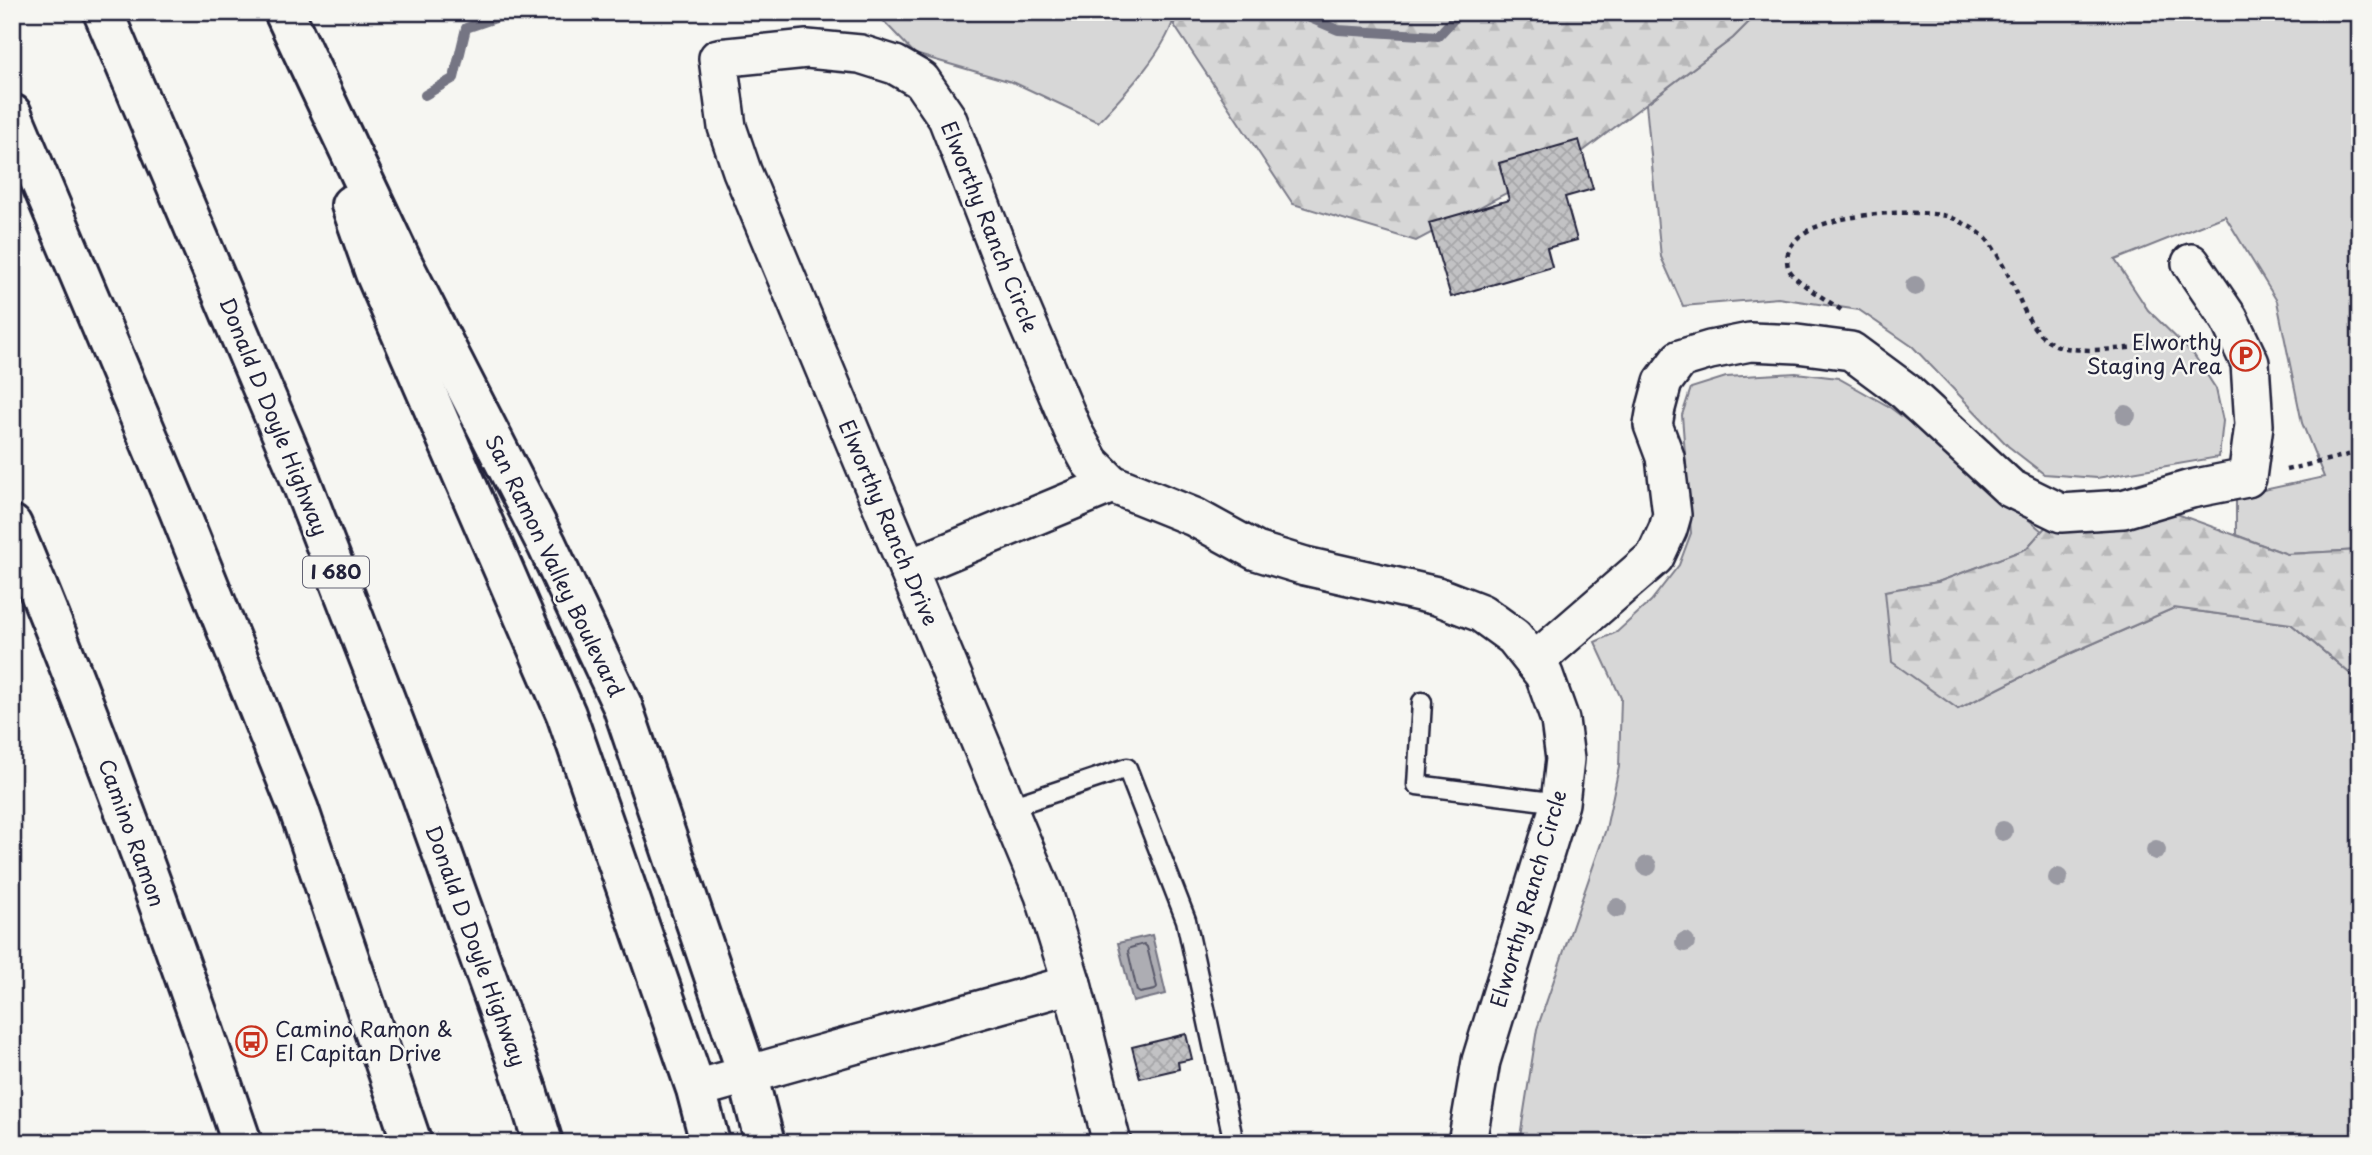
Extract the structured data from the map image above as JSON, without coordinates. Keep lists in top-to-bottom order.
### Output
{
  "streets": {
    "main road": [
      "Donald D Doyle Highway",
      "San Ramon Valley Boulevard",
      "I 680",
      "Camino Ramon"
    ],
    "street": ["Elworthy Ranch Circle", "Elworthy Ranch Drive"]
  },
  "crossings": [
    ["Elworthy Ranch Circle", "Elworthy Ranch Drive"]
  ],
  "places": {
    "parking": ["Elworthy Staging Area"],
    "bus stop": ["Camino Ramon & El Capitan Drive"]
  }
}
